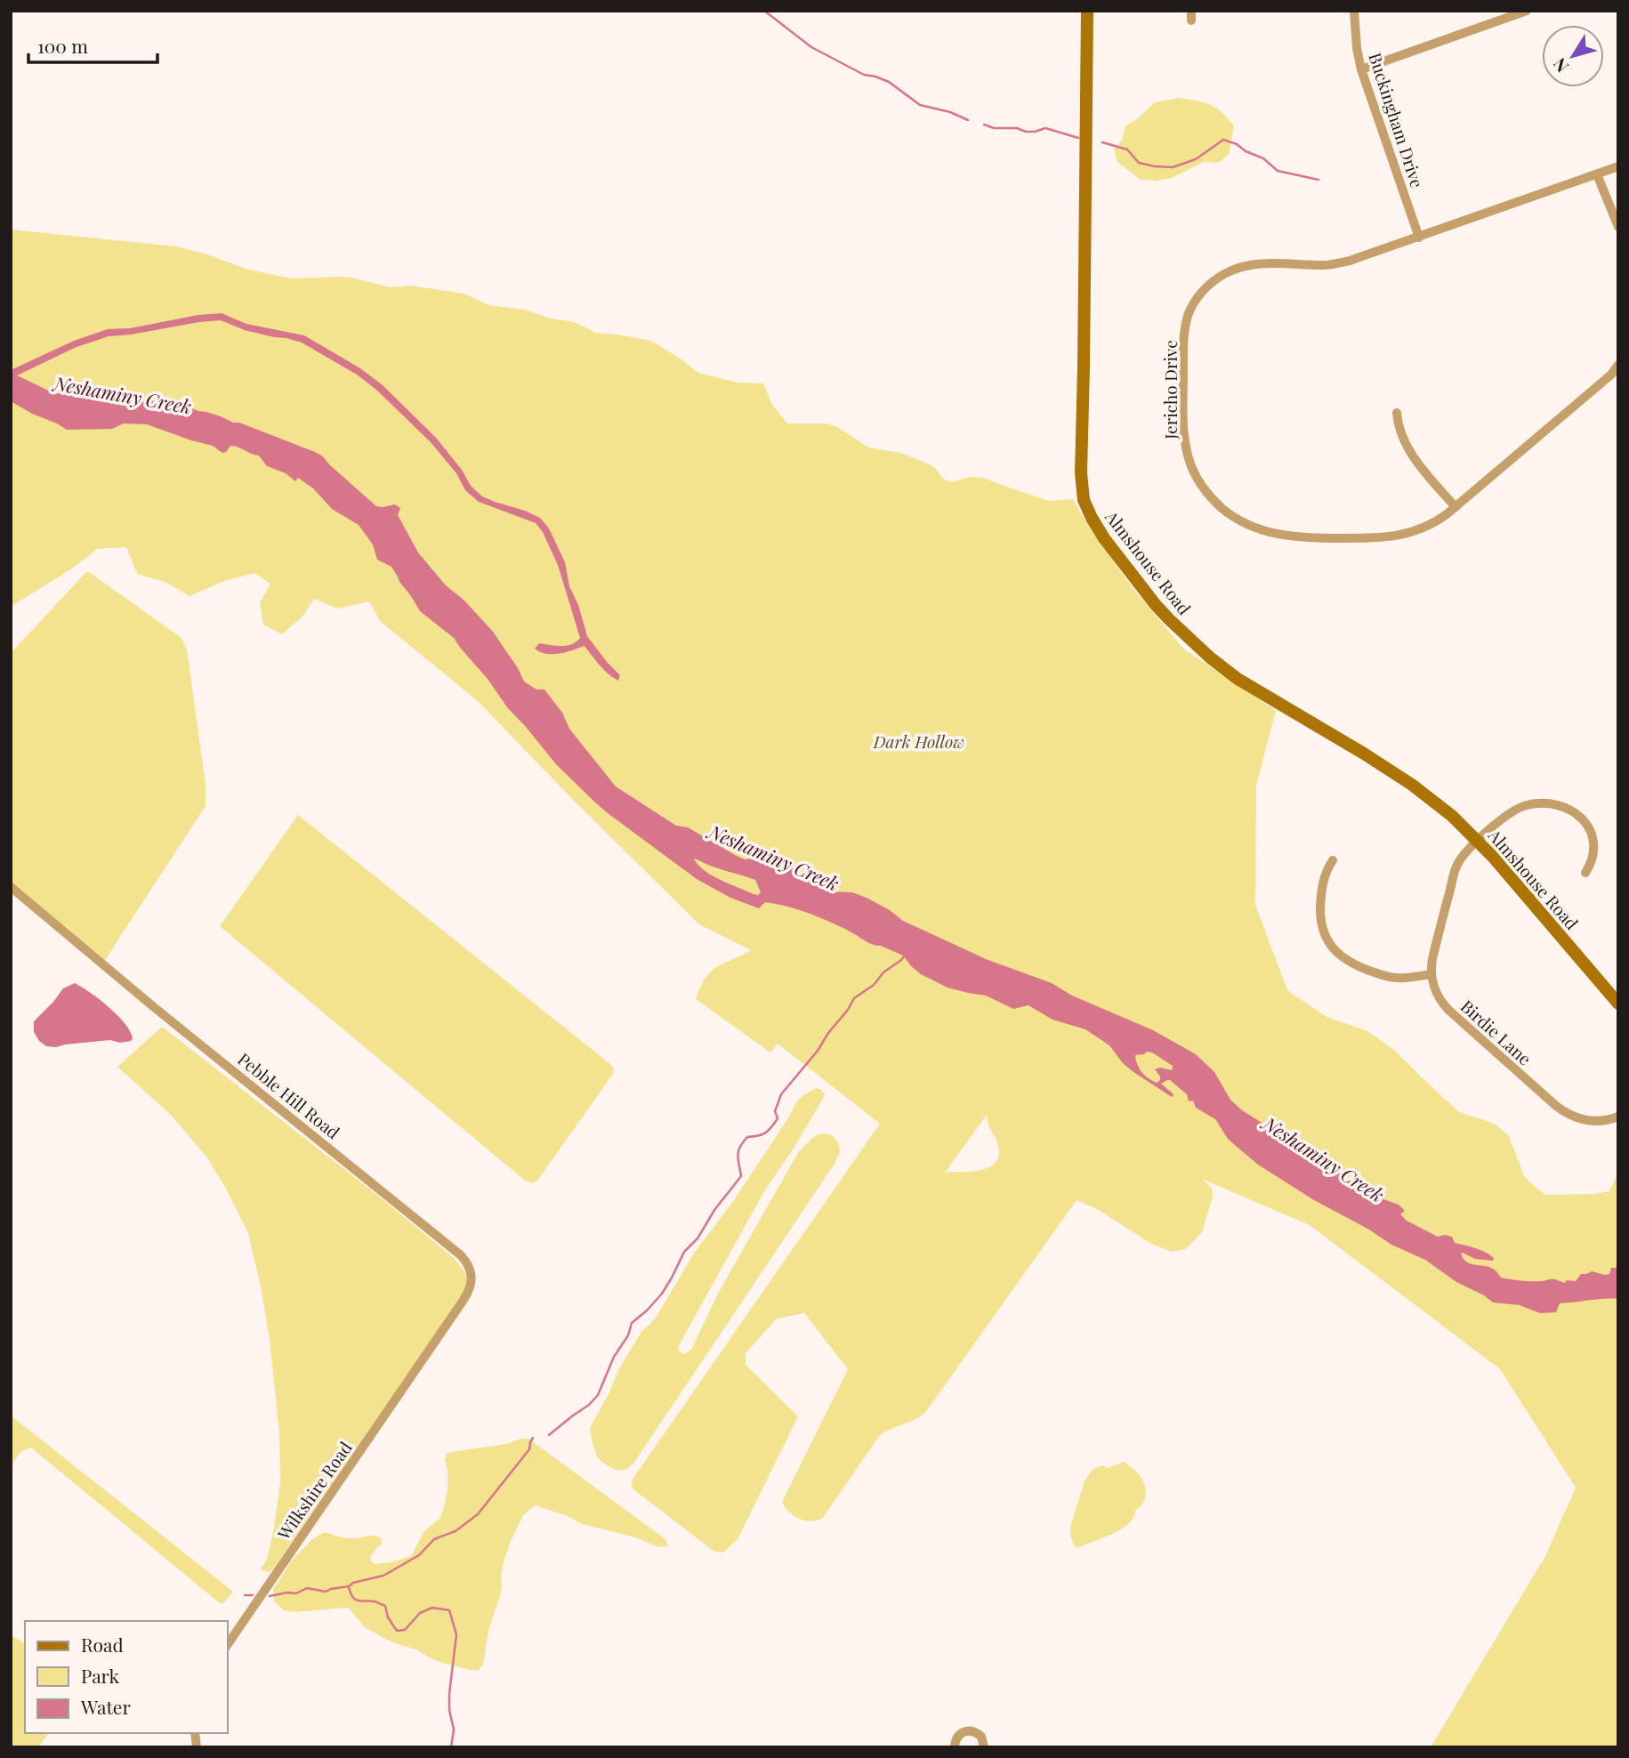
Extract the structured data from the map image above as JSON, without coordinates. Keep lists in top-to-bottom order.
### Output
{
  "streets": {
    "main road": ["Almshouse Road"],
    "street": [
      "Buckingham Drive",
      "Jericho Drive",
      "Birdie Lane",
      "Pebble Hill Road",
      "Wilkshire Road"
    ]
  },
  "crossings": [
    ["Buckingham Drive", "Jericho Drive"],
    ["Pebble Hill Road", "Wilkshire Road"]
  ],
  "water": ["Neshaminy Creek"],
  "parks": ["Dark Hollow"],
  "legend": ["Road", "Park", "Water"],
  "scale_bar": "100 m",
  "north": "bottom left"
}
